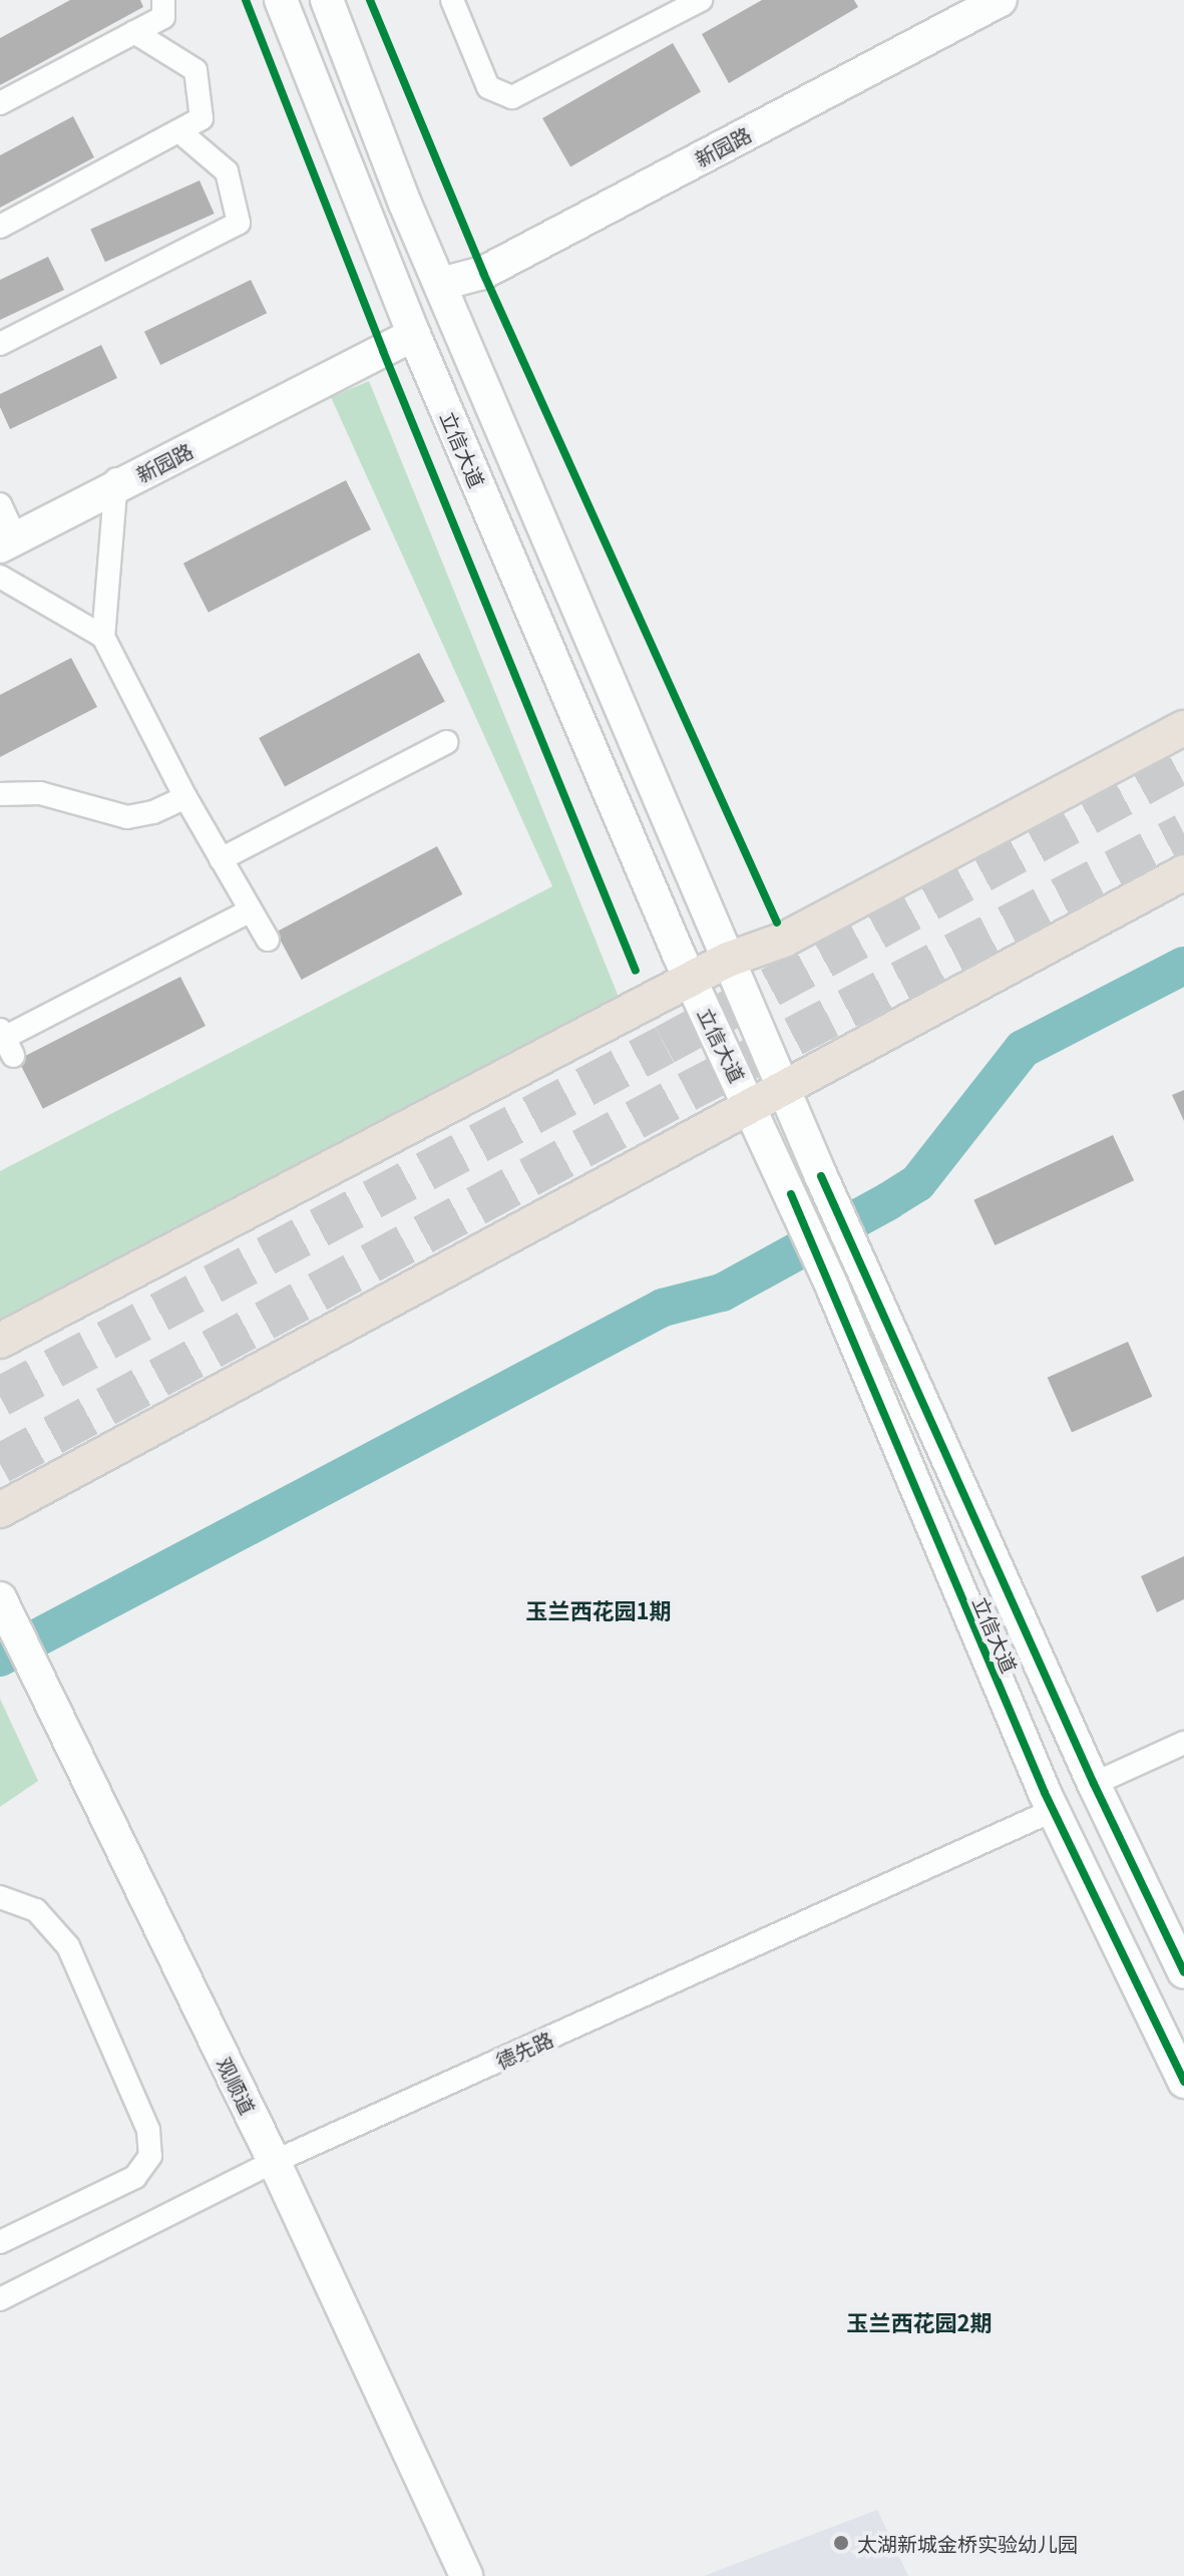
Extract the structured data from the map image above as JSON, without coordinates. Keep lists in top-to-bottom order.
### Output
{
  "streets": {
    "street": [
      "新园路",
      "立信大道",
      "德先路",
      "观顺道"
    ]
  },
  "crossings": [
    ["新园路", "立信大道"],
    ["立信大道", "德先路"],
    ["德先路", "观顺道"]
  ],
  "districts": ["玉兰西花园1期", "玉兰西花园2期"],
  "places": ["太湖新城金桥实验幼儿园"]
}
